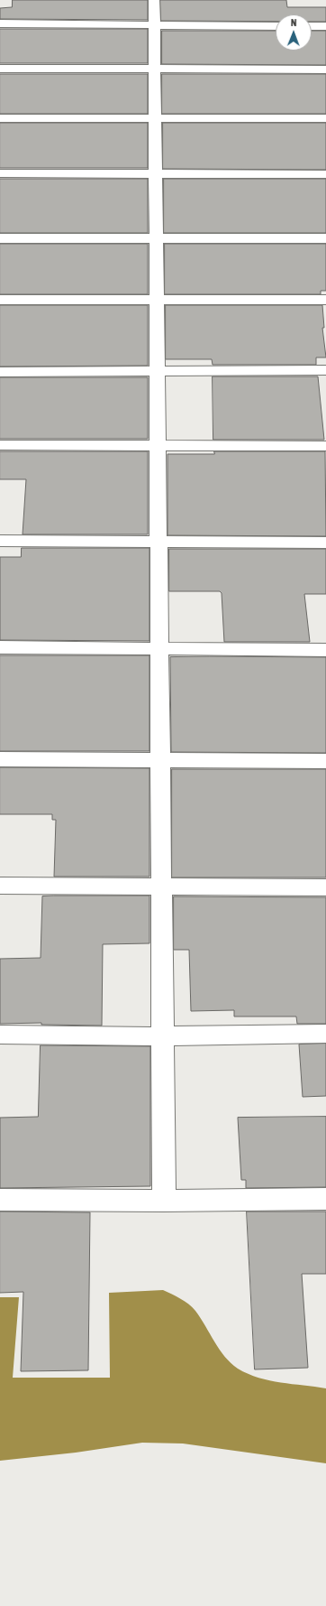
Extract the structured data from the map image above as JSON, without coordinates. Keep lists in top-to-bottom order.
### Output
{
  "north": "top"
}
